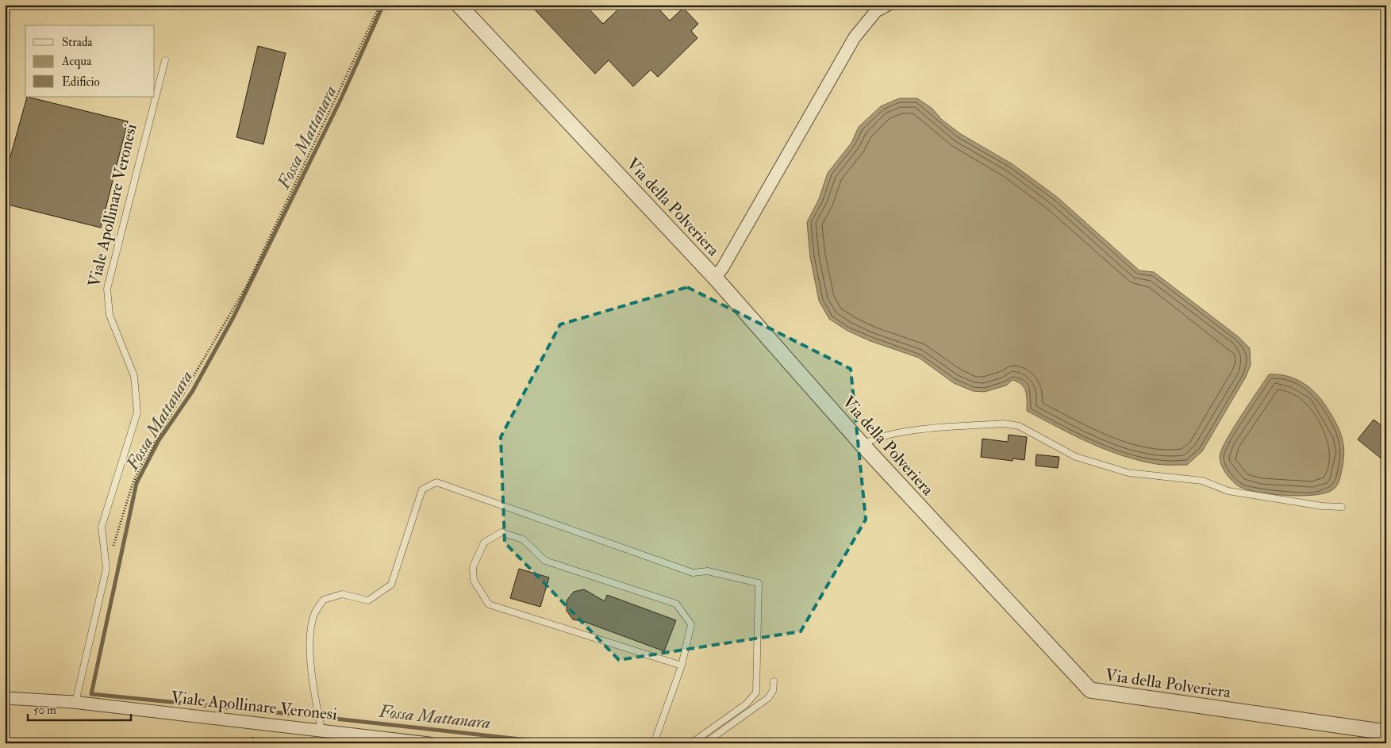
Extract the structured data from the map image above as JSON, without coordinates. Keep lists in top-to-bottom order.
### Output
{
  "streets": {
    "street": ["Viale Apollinare Veronesi", "Via della Polveriera"]
  },
  "water": ["Fossa Mattanara"],
  "legend": ["Strada", "Acqua", "Edificio"],
  "scale_bar": "50 m"
}
